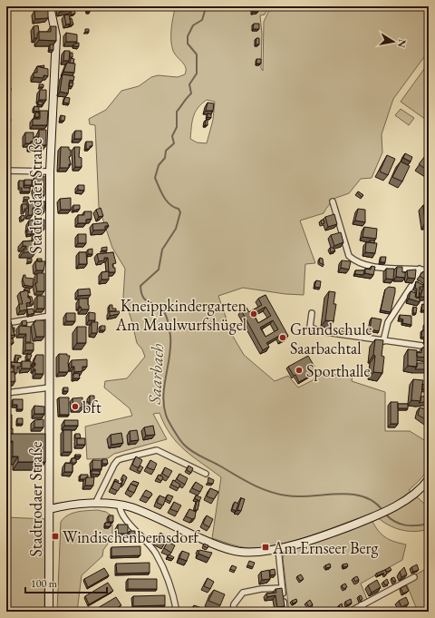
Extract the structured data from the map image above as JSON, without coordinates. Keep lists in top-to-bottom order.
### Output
{
  "streets": {
    "main road": ["Stadtrodaer Straße"]
  },
  "water": ["Saarbach"],
  "places": {
    "other": [
      "Kneippkindergarten Am Maulwurfshügel",
      "Grundschule Saarbachtal",
      "Sporthalle",
      "bft"
    ],
    "transit": ["Windischenbernsdorf", "Am Ernseer Berg"]
  },
  "scale_bar": "100 m",
  "north": "right"
}
